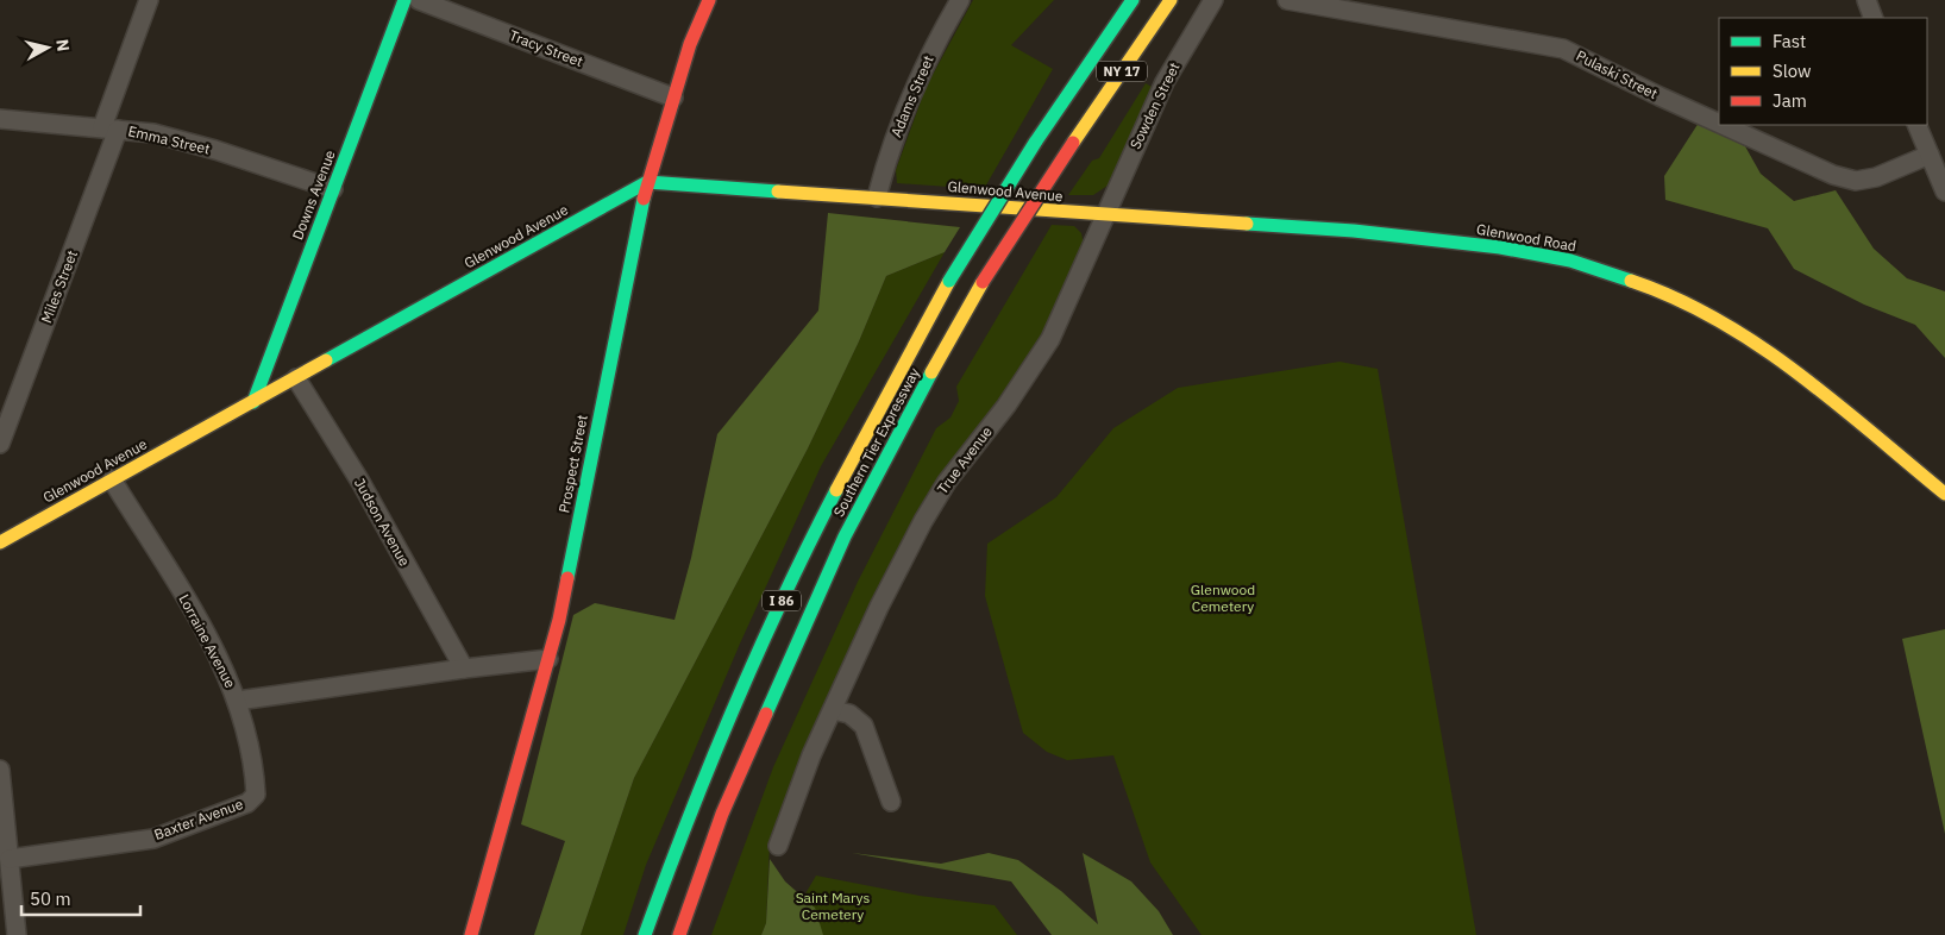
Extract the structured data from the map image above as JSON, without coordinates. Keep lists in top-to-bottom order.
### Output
{
  "streets": {
    "main road": [
      "NY 17",
      "Glenwood Avenue",
      "Downs Avenue",
      "Glenwood Road",
      "Southern Tier Expressway",
      "Prospect Street",
      "I 86"
    ],
    "street": [
      "Tracy Street",
      "Pulaski Street",
      "Adams Street",
      "Sowden Street",
      "Emma Street",
      "Miles Street",
      "True Avenue",
      "Judson Avenue",
      "Lorraine Avenue",
      "Baxter Avenue"
    ]
  },
  "crossings": [
    ["Tracy Street", "Prospect Street"],
    ["Adams Street", "Glenwood Avenue"],
    ["Sowden Street", "Glenwood Avenue"],
    ["Sowden Street", "Glenwood Road"],
    ["Sowden Street", "True Avenue"],
    ["Emma Street", "Downs Avenue"],
    ["Emma Street", "Miles Street"],
    ["Glenwood Avenue", "Downs Avenue"],
    ["Glenwood Avenue", "Glenwood Road"],
    ["Glenwood Avenue", "True Avenue"],
    ["Glenwood Avenue", "Prospect Street"],
    ["Glenwood Avenue", "Judson Avenue"],
    ["Glenwood Avenue", "Lorraine Avenue"],
    ["Glenwood Road", "True Avenue"],
    ["Judson Avenue", "Lorraine Avenue"],
    ["Lorraine Avenue", "Baxter Avenue"]
  ],
  "parks": ["Glenwood Cemetery", "Saint Marys Cemetery"],
  "legend": ["Fast", "Slow", "Jam"],
  "scale_bar": "50 m",
  "north": "right"
}
